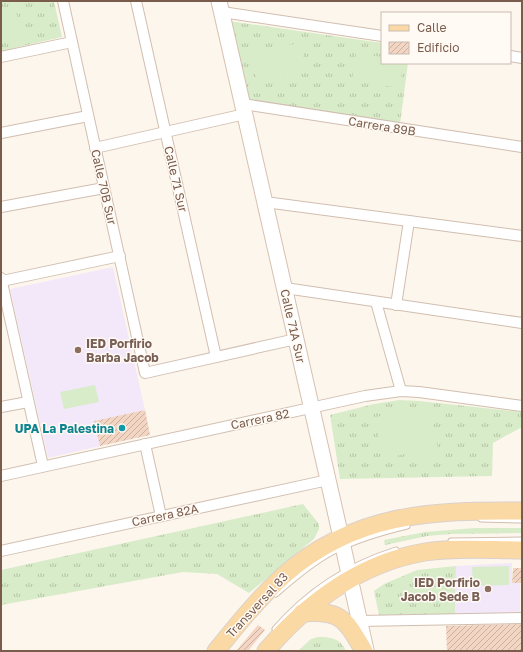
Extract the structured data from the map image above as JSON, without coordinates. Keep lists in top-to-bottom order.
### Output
{
  "streets": {
    "main road": ["Transversal 83"],
    "street": [
      "Carrera 89B",
      "Calle 71 Sur",
      "Calle 70B Sur",
      "Calle 71A Sur",
      "Carrera 82",
      "Carrera 82A"
    ]
  },
  "crossings": [
    ["Carrera 89B", "Calle 71A Sur"],
    ["Calle 71 Sur", "Calle 70B Sur"],
    ["Calle 71A Sur", "Carrera 82"],
    ["Calle 71A Sur", "Carrera 82A"],
    ["Calle 71A Sur", "Transversal 83"]
  ],
  "places": ["IED Porfirio Barba Jacob", "UPA La Palestina", "IED Porfirio Jacob Sede B"],
  "legend": ["Calle", "Edificio"]
}
